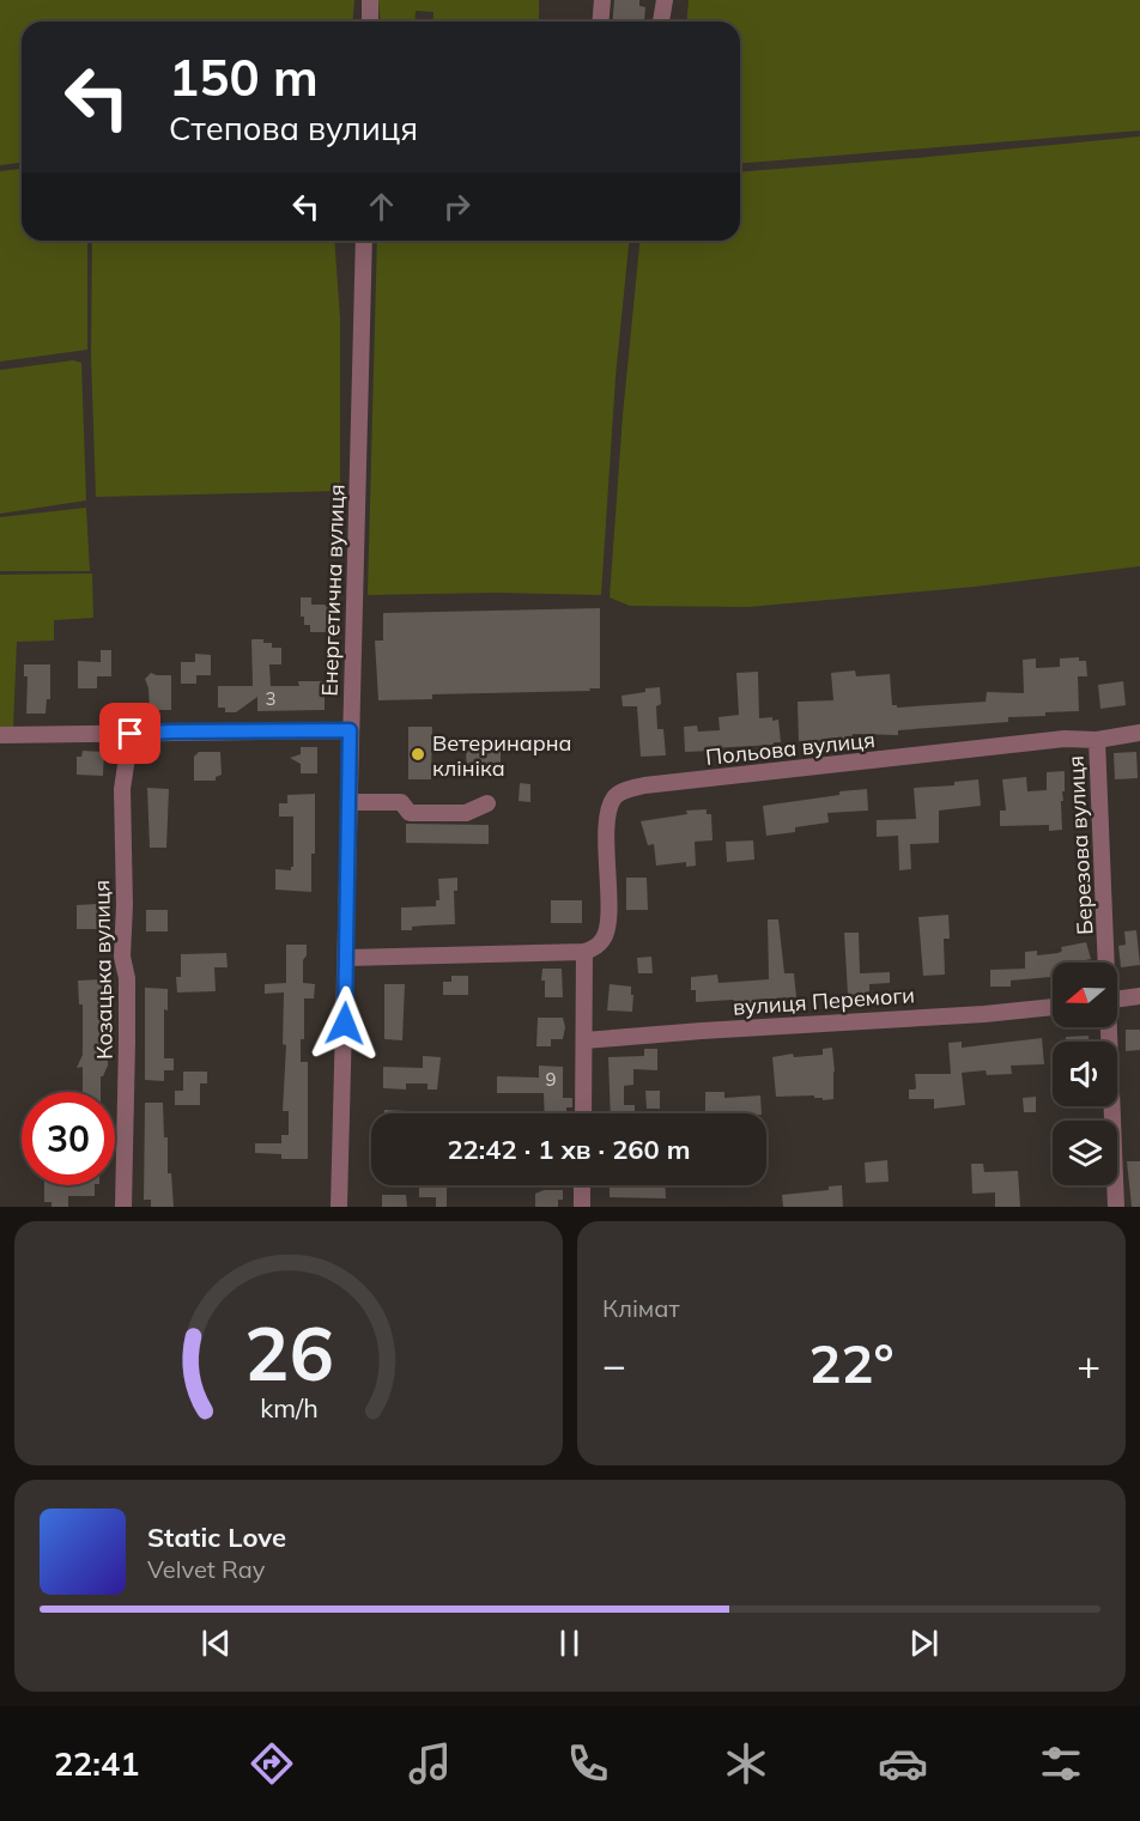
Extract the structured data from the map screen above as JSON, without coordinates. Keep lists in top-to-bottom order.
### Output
{
  "streets": {
    "street": [
      "Енергетична вулиця",
      "Польова вулиця",
      "Березова вулиця",
      "Козацька вулиця",
      "вулиця Перемоги"
    ]
  },
  "crossings": [
    ["Польова вулиця", "Березова вулиця"]
  ],
  "places": ["Ветеринарна клініка"],
  "house_numbers": ["3", "9"],
  "north": "left",
  "page": {
    "turn": ["150 m", "Степова вулиця"],
    "limit": "30",
    "trip": "22:42 · 1 хв · 260 m",
    "tile": "Клімат",
    "heat": ["−", "22°", "+"],
    "song": ["Static Love", "Velvet Ray"],
    "tabs": "22:41",
    "gauge": ["26", "km/h"]
  }
}
